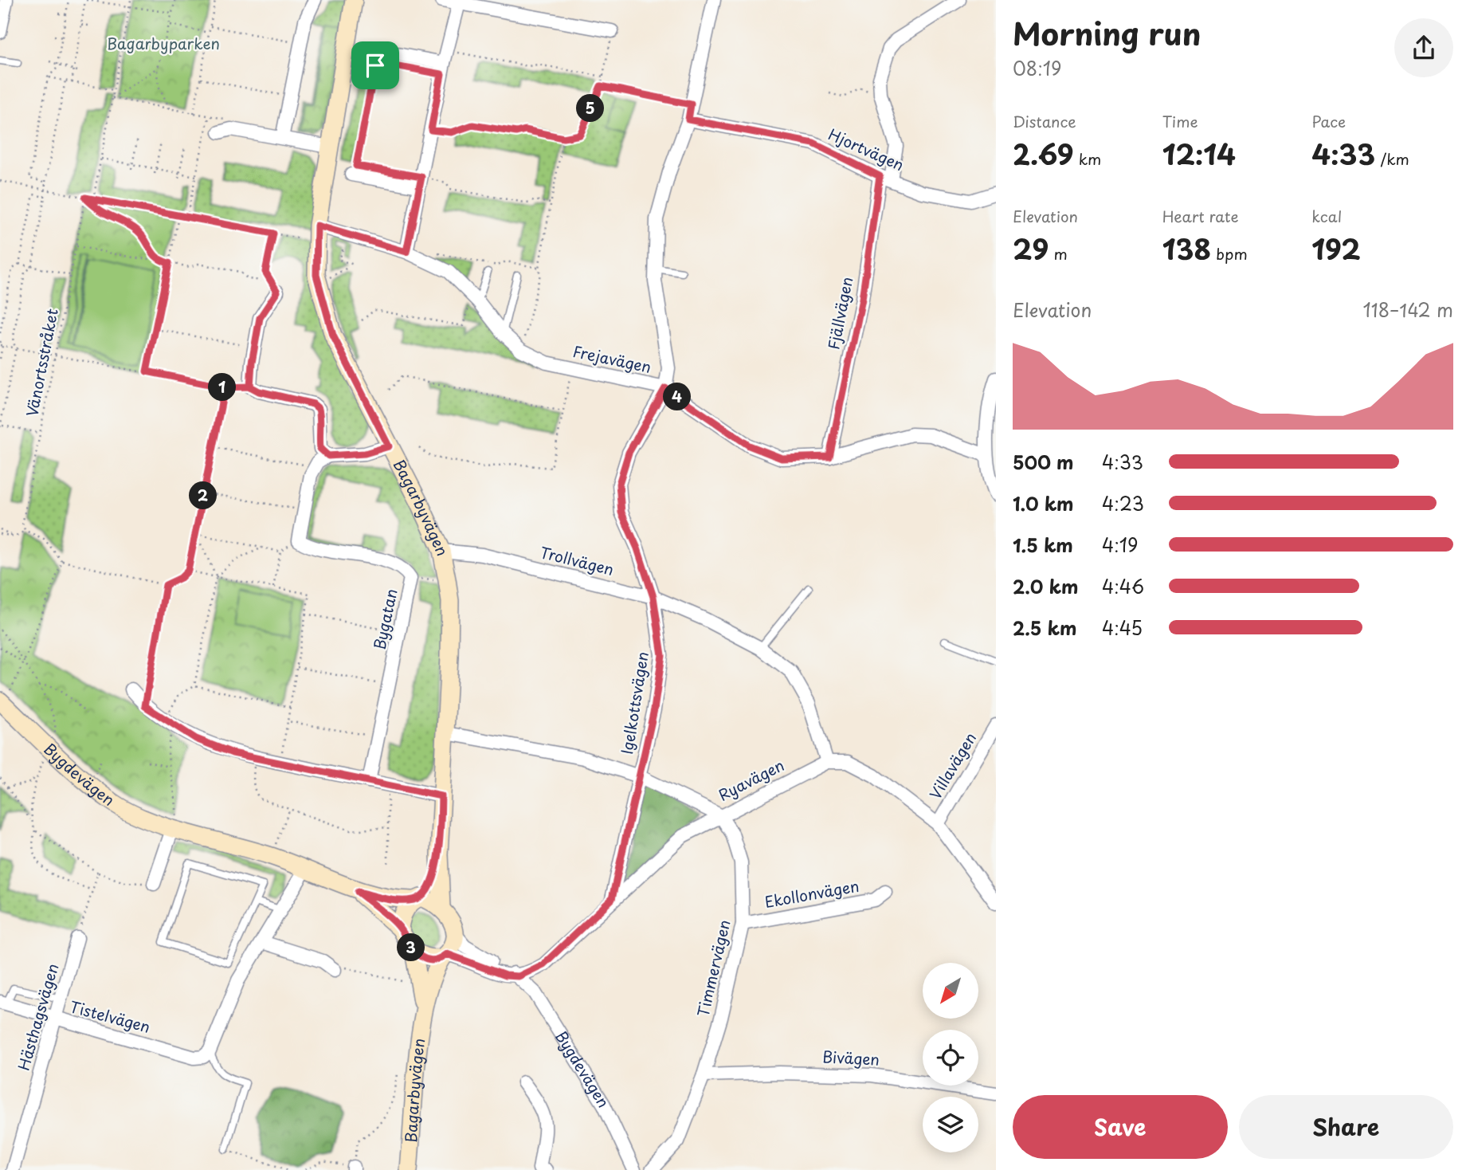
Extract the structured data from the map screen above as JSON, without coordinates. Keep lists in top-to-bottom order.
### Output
{
  "streets": {
    "street": [
      "Hjortvägen",
      "Fjällvägen",
      "Frejavägen",
      "Bagarbyvägen",
      "Trollvägen",
      "Bygatan",
      "Igelkottsvägen",
      "Villavägen",
      "Bygdevägen",
      "Ryavägen",
      "Ekollonvägen",
      "Timmervägen",
      "Hästhagsvägen",
      "Tistelvägen",
      "Bivägen"
    ],
    "path": ["Vänortsstråket"]
  },
  "crossings": [
    ["Hjortvägen", "Fjällvägen"],
    ["Hjortvägen", "Igelkottsvägen"],
    ["Fjällvägen", "Frejavägen"],
    ["Frejavägen", "Bagarbyvägen"],
    ["Frejavägen", "Igelkottsvägen"],
    ["Bagarbyvägen", "Trollvägen"],
    ["Bagarbyvägen", "Bygdevägen"],
    ["Trollvägen", "Igelkottsvägen"],
    ["Trollvägen", "Ryavägen"],
    ["Igelkottsvägen", "Ryavägen"],
    ["Bygdevägen", "Ryavägen"],
    ["Ryavägen", "Timmervägen"],
    ["Ekollonvägen", "Timmervägen"],
    ["Timmervägen", "Bivägen"],
    ["Hästhagsvägen", "Tistelvägen"]
  ],
  "parks": ["Bagarbyparken"],
  "north": "bottom left",
  "page": {
    "heading": ["Morning run", "08:19"],
    "pins": [
      "5",
      "1",
      "4",
      "2",
      "3"
    ],
    "stats": [
      ["Distance", "2.69 km"],
      ["Time", "12:14"],
      ["Pace", "4:33 /km"],
      ["Elevation", "29 m"],
      ["Heart rate", "138 bpm"],
      ["kcal", "192"]
    ],
    "chart": ["Elevation", "118–142 m"],
    "list": [
      {
        "name": "500 m",
        "note": "4:33"
      },
      {
        "name": "1.0 km",
        "note": "4:23"
      },
      {
        "name": "1.5 km",
        "note": "4:19"
      },
      {
        "name": "2.0 km",
        "note": "4:46"
      },
      {
        "name": "2.5 km",
        "note": "4:45"
      }
    ],
    "buttons": ["Save", "Share"]
  }
}
